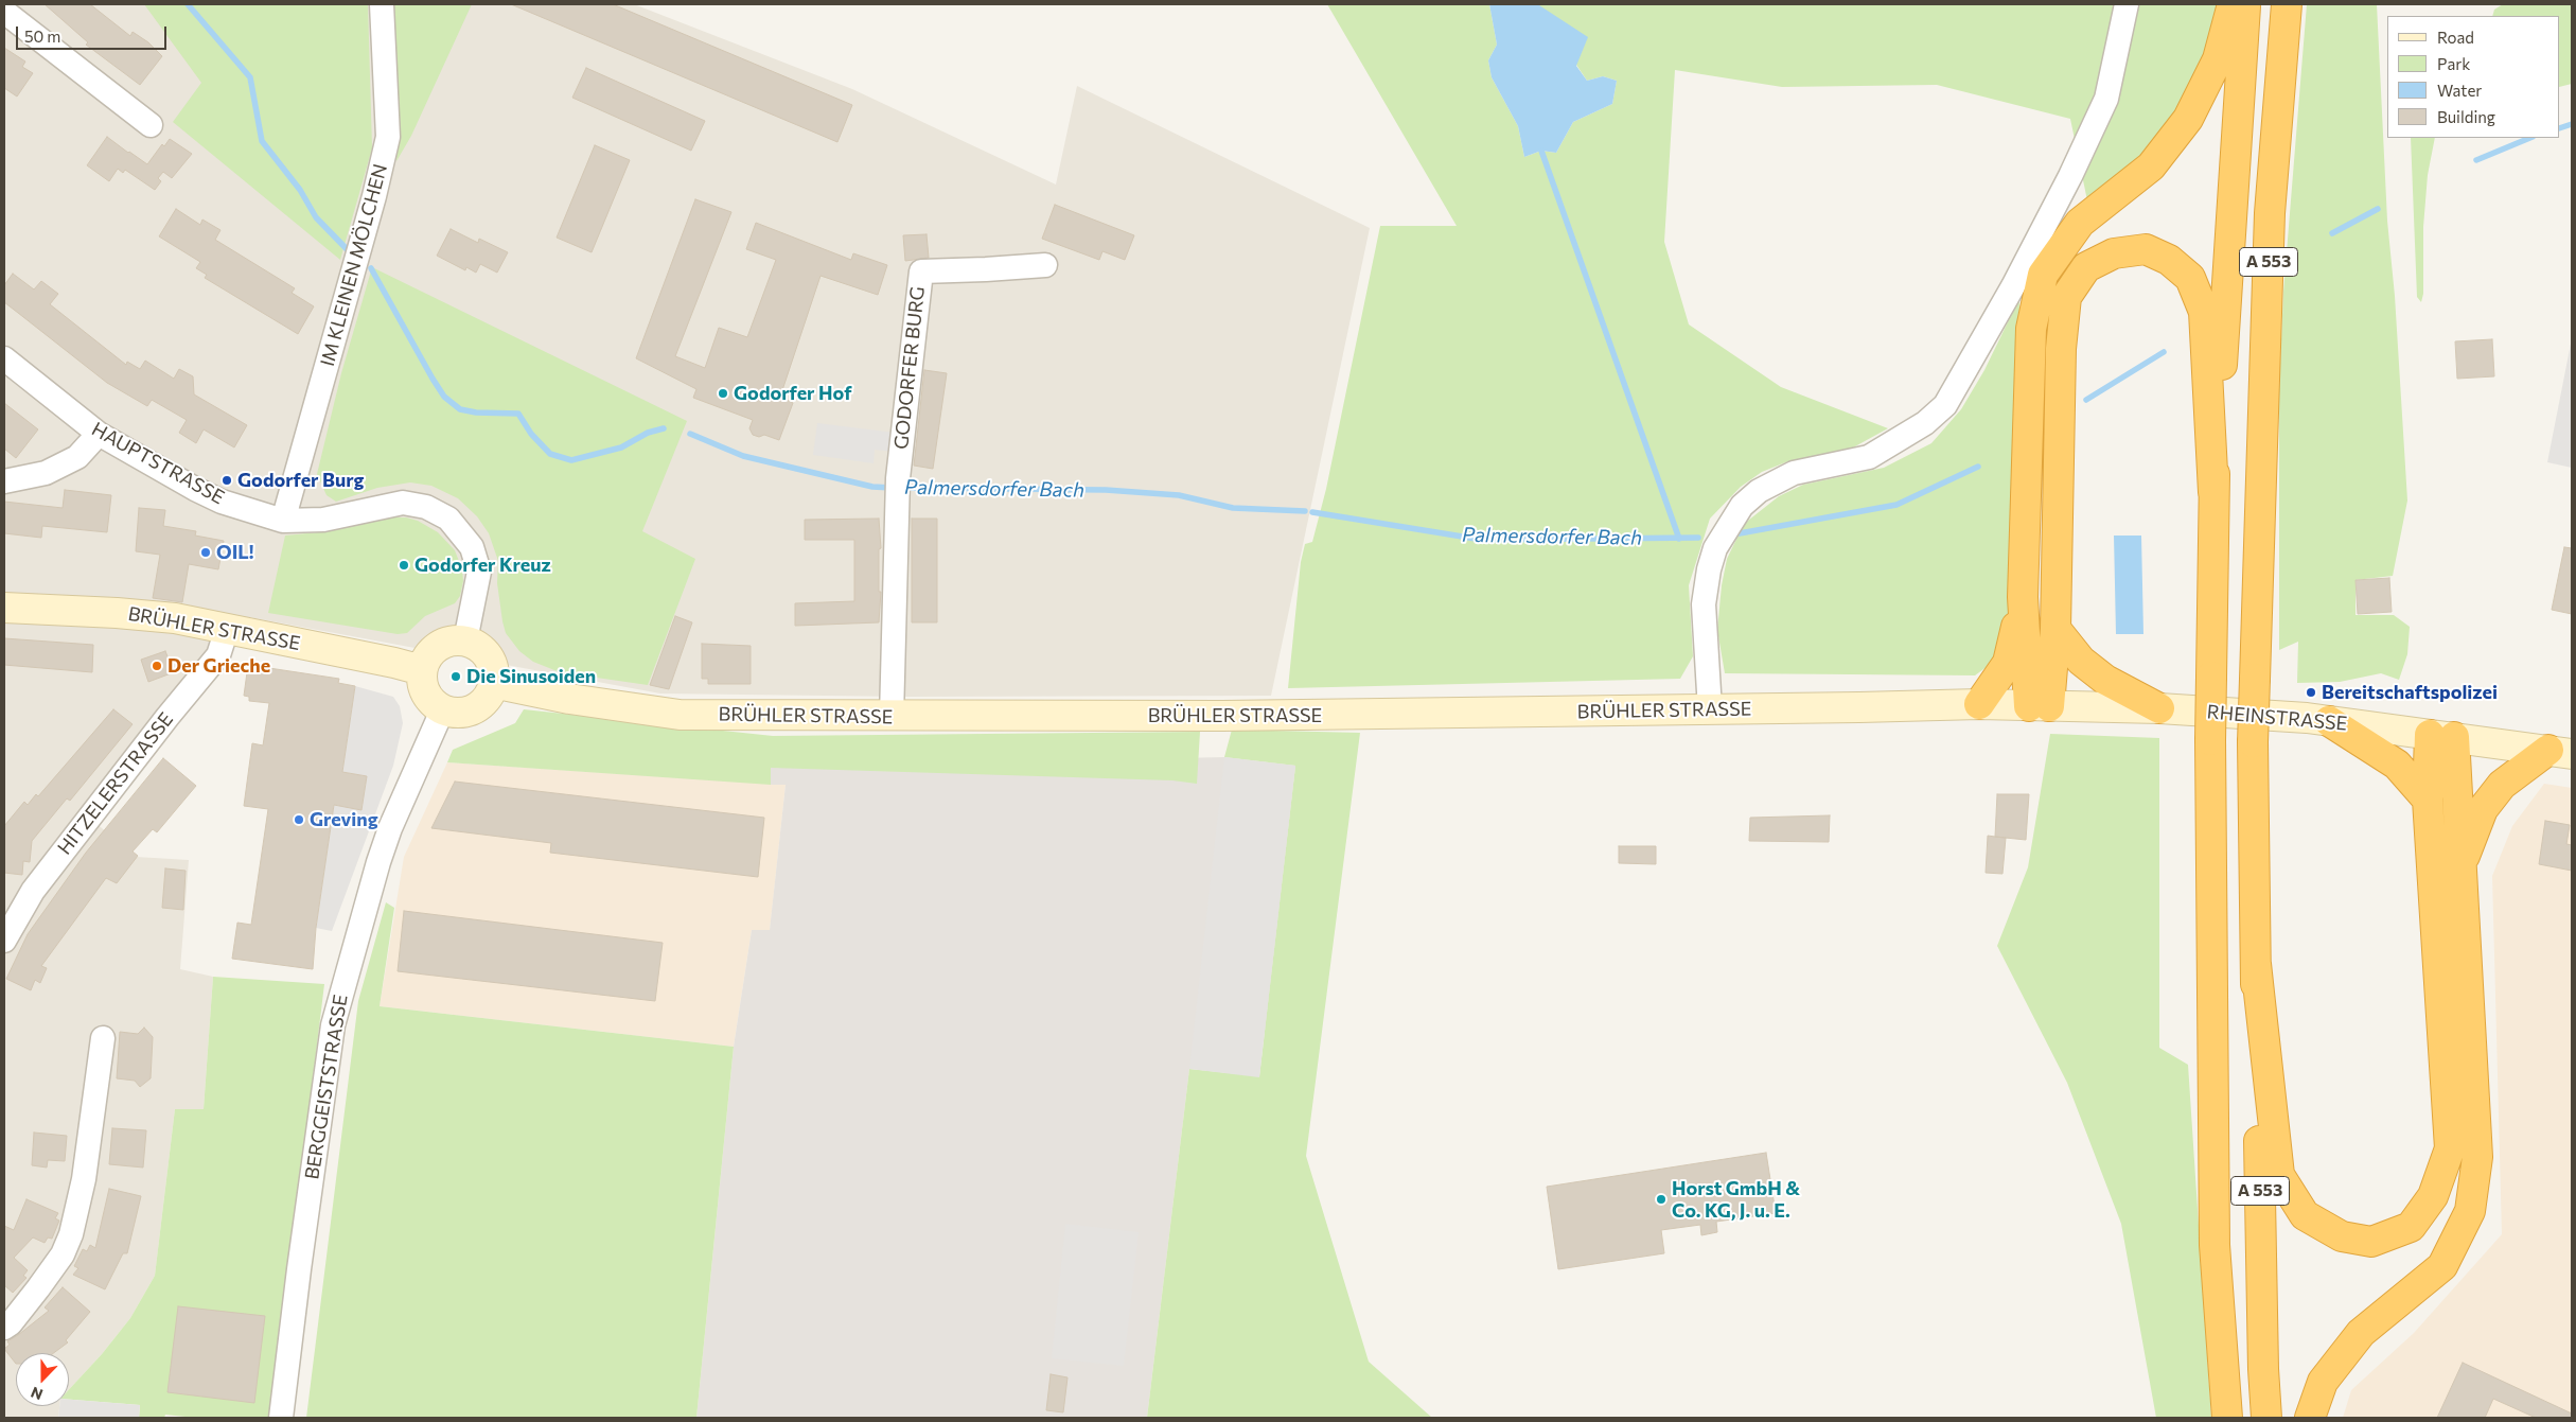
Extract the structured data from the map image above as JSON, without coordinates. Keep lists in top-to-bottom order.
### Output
{
  "streets": {
    "highway": ["A 553"],
    "main road": ["BRÜHLER STRASSE", "RHEINSTRASSE"],
    "street": [
      "IM KLEINEN MÖLCHEN",
      "GODORFER BURG",
      "HAUPTSTRASSE",
      "HITZELERSTRASSE",
      "BERGGEISTSTRASSE"
    ]
  },
  "crossings": [
    ["IM KLEINEN MÖLCHEN", "HAUPTSTRASSE"],
    ["GODORFER BURG", "BRÜHLER STRASSE"],
    ["HAUPTSTRASSE", "BRÜHLER STRASSE"],
    ["HAUPTSTRASSE", "BERGGEISTSTRASSE"],
    ["BRÜHLER STRASSE", "RHEINSTRASSE"],
    ["BRÜHLER STRASSE", "HITZELERSTRASSE"],
    ["BRÜHLER STRASSE", "BERGGEISTSTRASSE"]
  ],
  "water": ["Palmersdorfer Bach"],
  "places": [
    "Godorfer Hof",
    "Godorfer Burg",
    "OIL!",
    "Godorfer Kreuz",
    "Der Grieche",
    "Die Sinusoiden",
    "Bereitschaftspolizei",
    "Greving",
    "Horst GmbH & Co. KG, J. u. E."
  ],
  "legend": [
    "Road",
    "Park",
    "Water",
    "Building"
  ],
  "scale_bar": "50 m",
  "north": "bottom"
}
